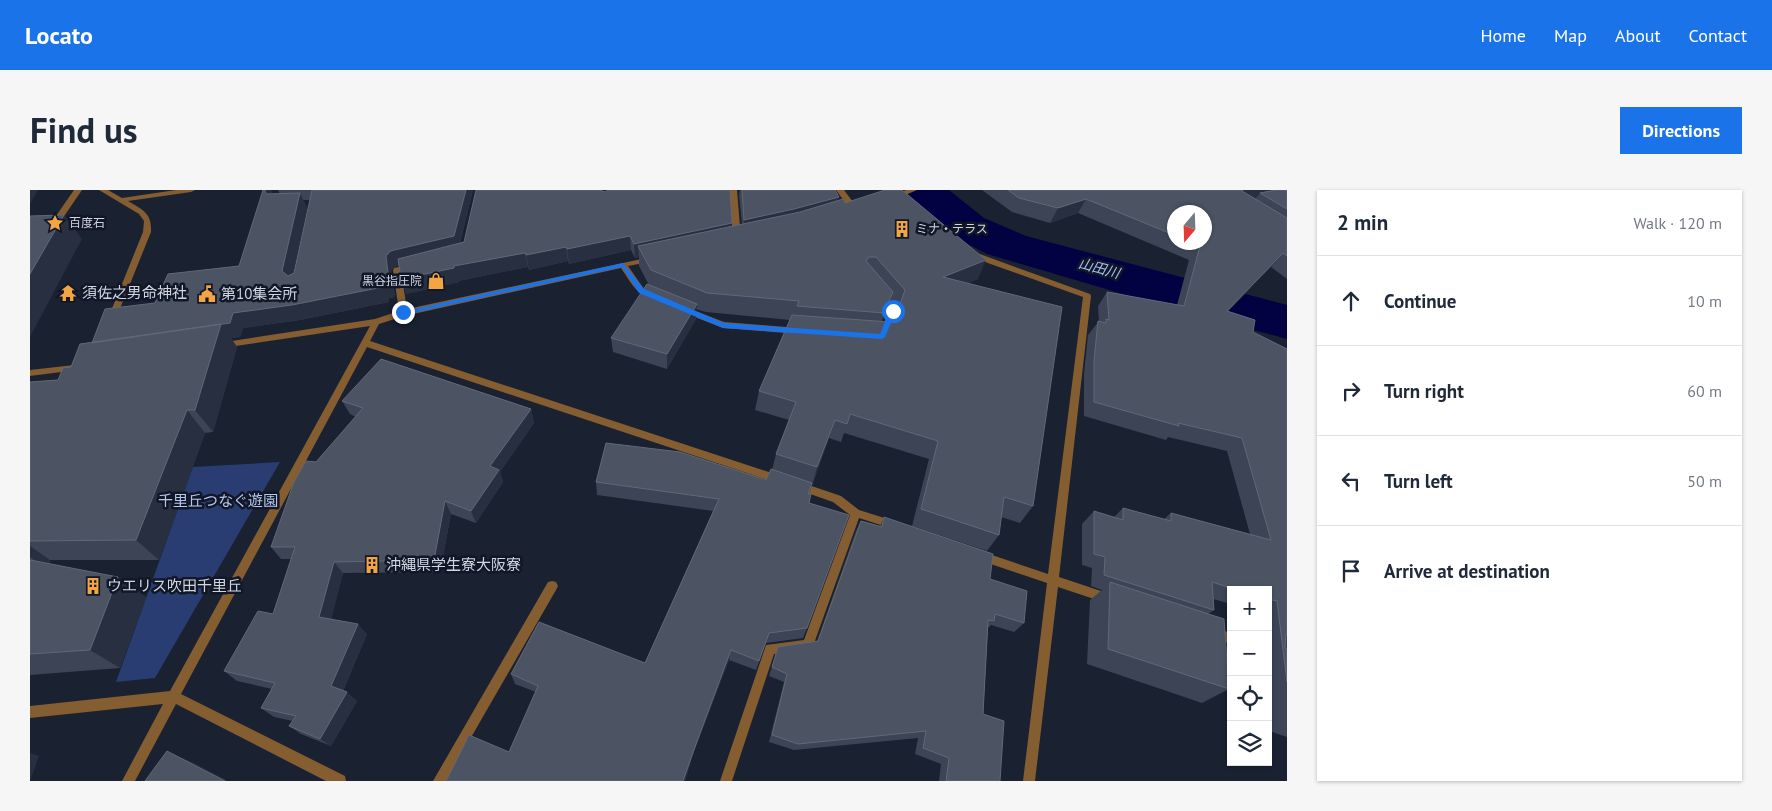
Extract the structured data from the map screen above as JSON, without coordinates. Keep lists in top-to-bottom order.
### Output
{
  "water": ["山田川"],
  "parks": ["千里丘つなぐ遊園"],
  "places": {
    "place": ["百度石"],
    "building": ["ミナ・テラス", "沖縄県学生寮大阪寮", "ウエリス吹田千里丘"],
    "shop": ["黒谷指圧院"],
    "temple": ["須佐之男命神社"],
    "public building": ["第10集会所"]
  },
  "north": "bottom",
  "page": {
    "header": "Locato",
    "nav": [
      "Home",
      "Map",
      "About",
      "Contact"
    ],
    "title": "Find us",
    "buttons": "Directions",
    "heading": ["2 min", "Walk · 120 m"],
    "list": [
      ["Continue", "10 m"],
      ["Turn right", "60 m"],
      ["Turn left", "50 m"],
      "Arrive at destination"
    ],
    "map_buttons": ["+", "−"]
  }
}
